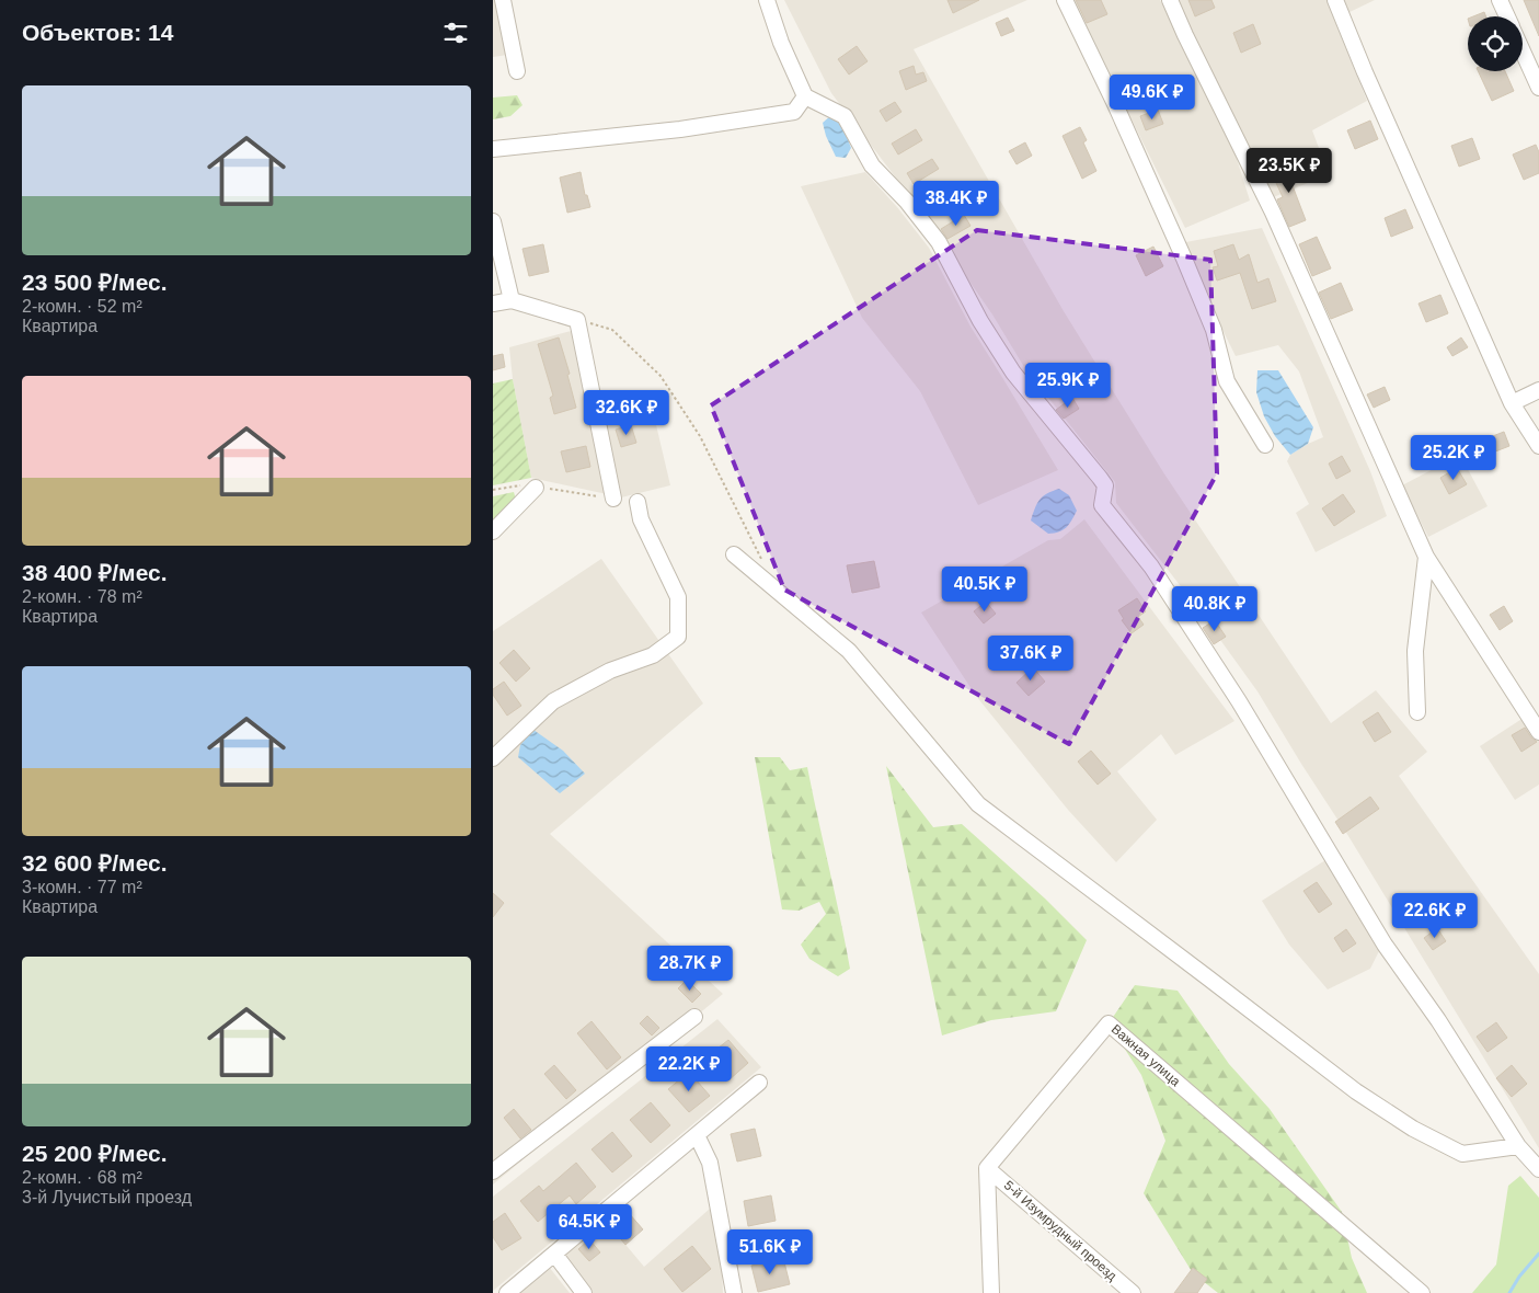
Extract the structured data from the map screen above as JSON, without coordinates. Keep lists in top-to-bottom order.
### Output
{
  "streets": {
    "street": ["Важная улица", "5-й Изумрудный проезд"]
  },
  "crossings": [
    ["Важная улица", "5-й Изумрудный проезд"]
  ],
  "page": {
    "heading": "Объектов: 14",
    "list": [
      {
        "name": "23 500 ₽/мес.",
        "note": "2-комн. · 52 m² · Квартира"
      },
      {
        "name": "38 400 ₽/мес.",
        "note": "2-комн. · 78 m² · Квартира"
      },
      {
        "name": "32 600 ₽/мес.",
        "note": "3-комн. · 77 m² · Квартира"
      },
      {
        "name": "25 200 ₽/мес.",
        "note": "2-комн. · 68 m² · 3-й Лучистый проезд"
      }
    ],
    "price": [
      "49.6K ₽",
      "23.5K ₽",
      "38.4K ₽",
      "25.9K ₽",
      "32.6K ₽",
      "25.2K ₽",
      "40.5K ₽",
      "40.8K ₽",
      "37.6K ₽",
      "22.6K ₽",
      "28.7K ₽",
      "22.2K ₽",
      "64.5K ₽",
      "51.6K ₽"
    ]
  }
}
